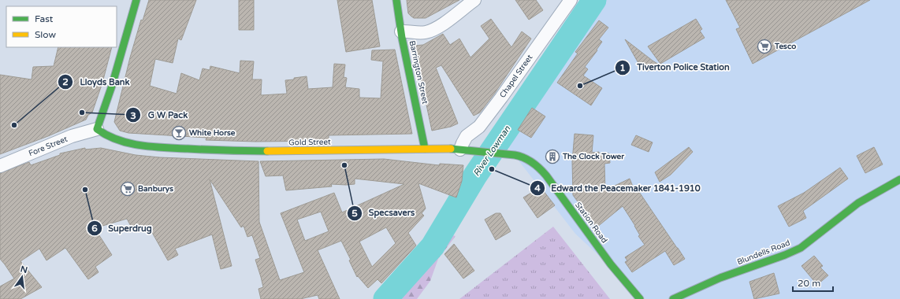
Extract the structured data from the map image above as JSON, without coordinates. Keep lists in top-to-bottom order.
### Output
{
  "streets": {
    "street": [
      "Barrington Street",
      "Chapel Street",
      "Gold Street",
      "Fore Street",
      "Station Road",
      "Blundells Road"
    ]
  },
  "crossings": [
    ["Barrington Street", "Gold Street"],
    ["Chapel Street", "Gold Street"],
    ["Gold Street", "Fore Street"],
    ["Gold Street", "Station Road"]
  ],
  "water": ["River Lowman"],
  "places": {
    "supermarket": ["Tesco", "Banburys"],
    "other": [
      "Tiverton Police Station",
      "G W Pack",
      "Lloyds Bank",
      "Specsavers",
      "Edward the Peacemaker 1841-1910",
      "Superdrug"
    ],
    "bar": ["White Horse"],
    "building": ["The Clock Tower"]
  },
  "legend": ["Fast", "Slow"],
  "scale_bar": "20 m",
  "north": "top"
}
